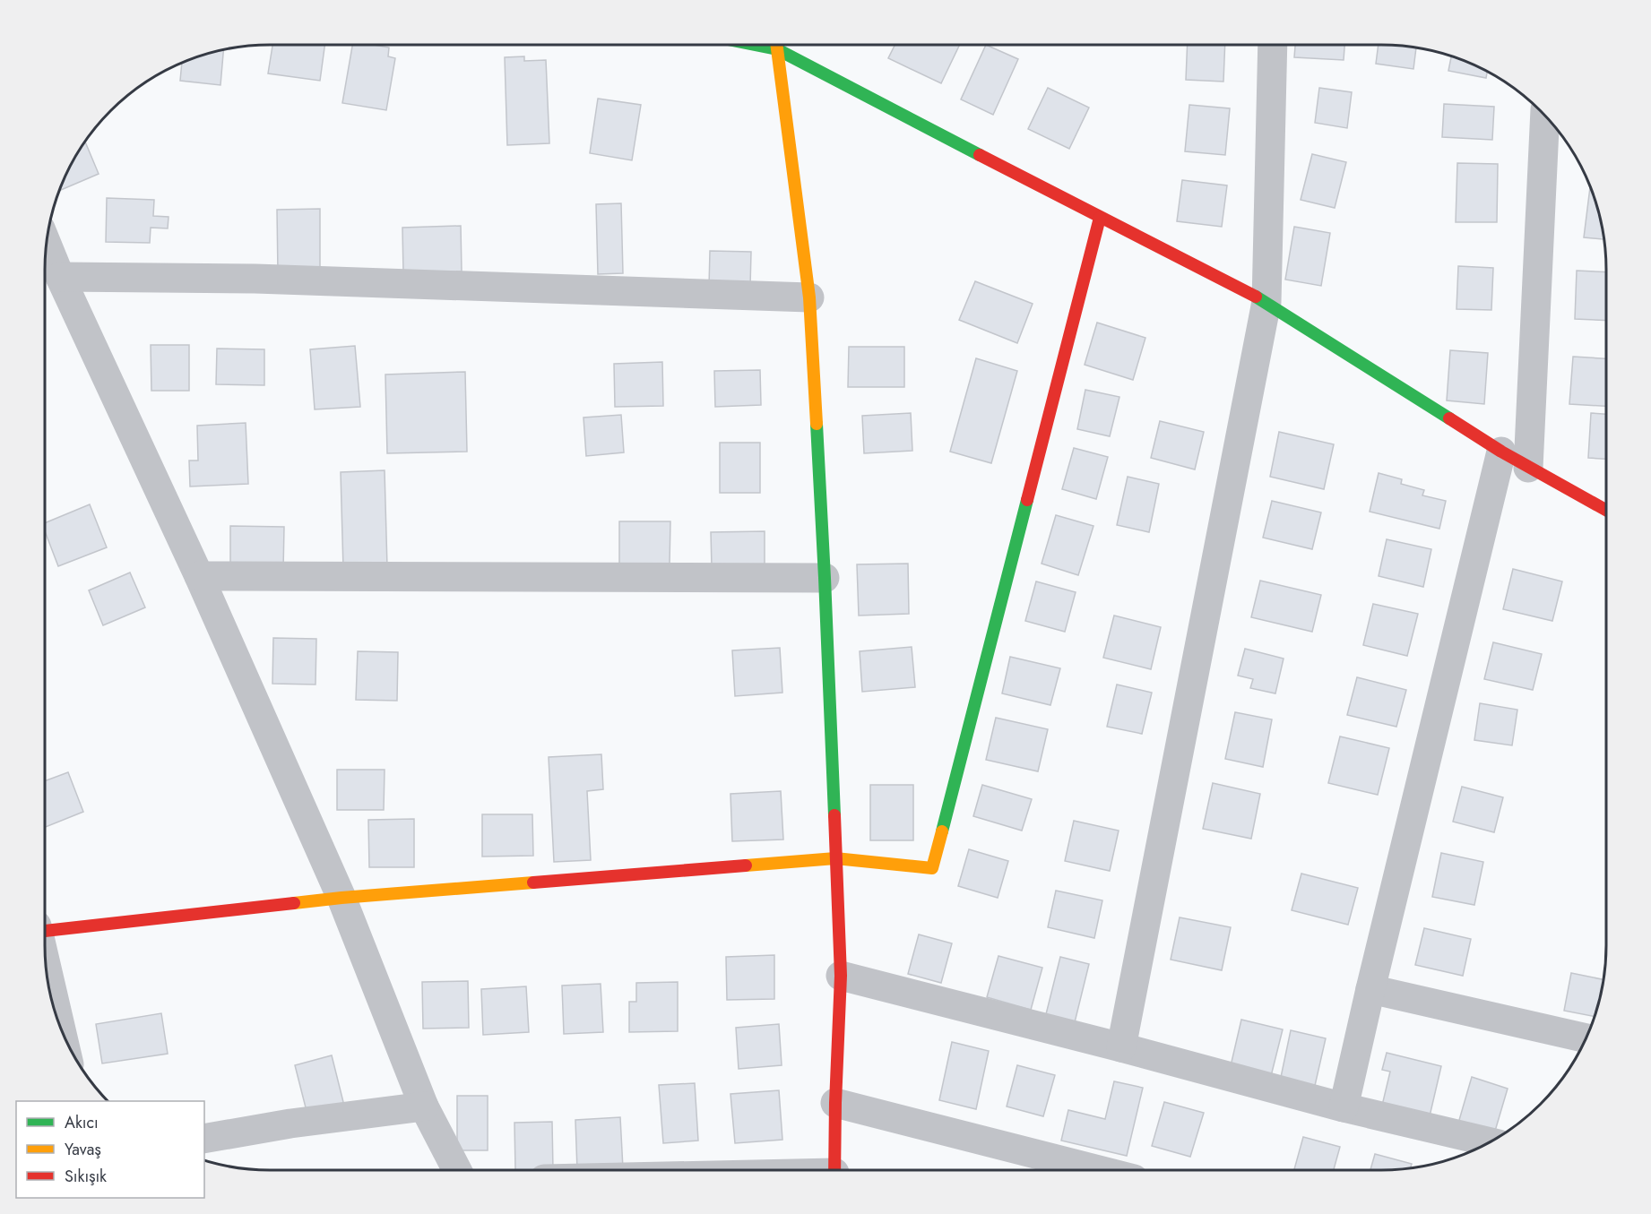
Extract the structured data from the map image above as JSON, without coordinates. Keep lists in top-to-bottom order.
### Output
{
  "legend": ["Akıcı", "Yavaş", "Sıkışık"]
}
